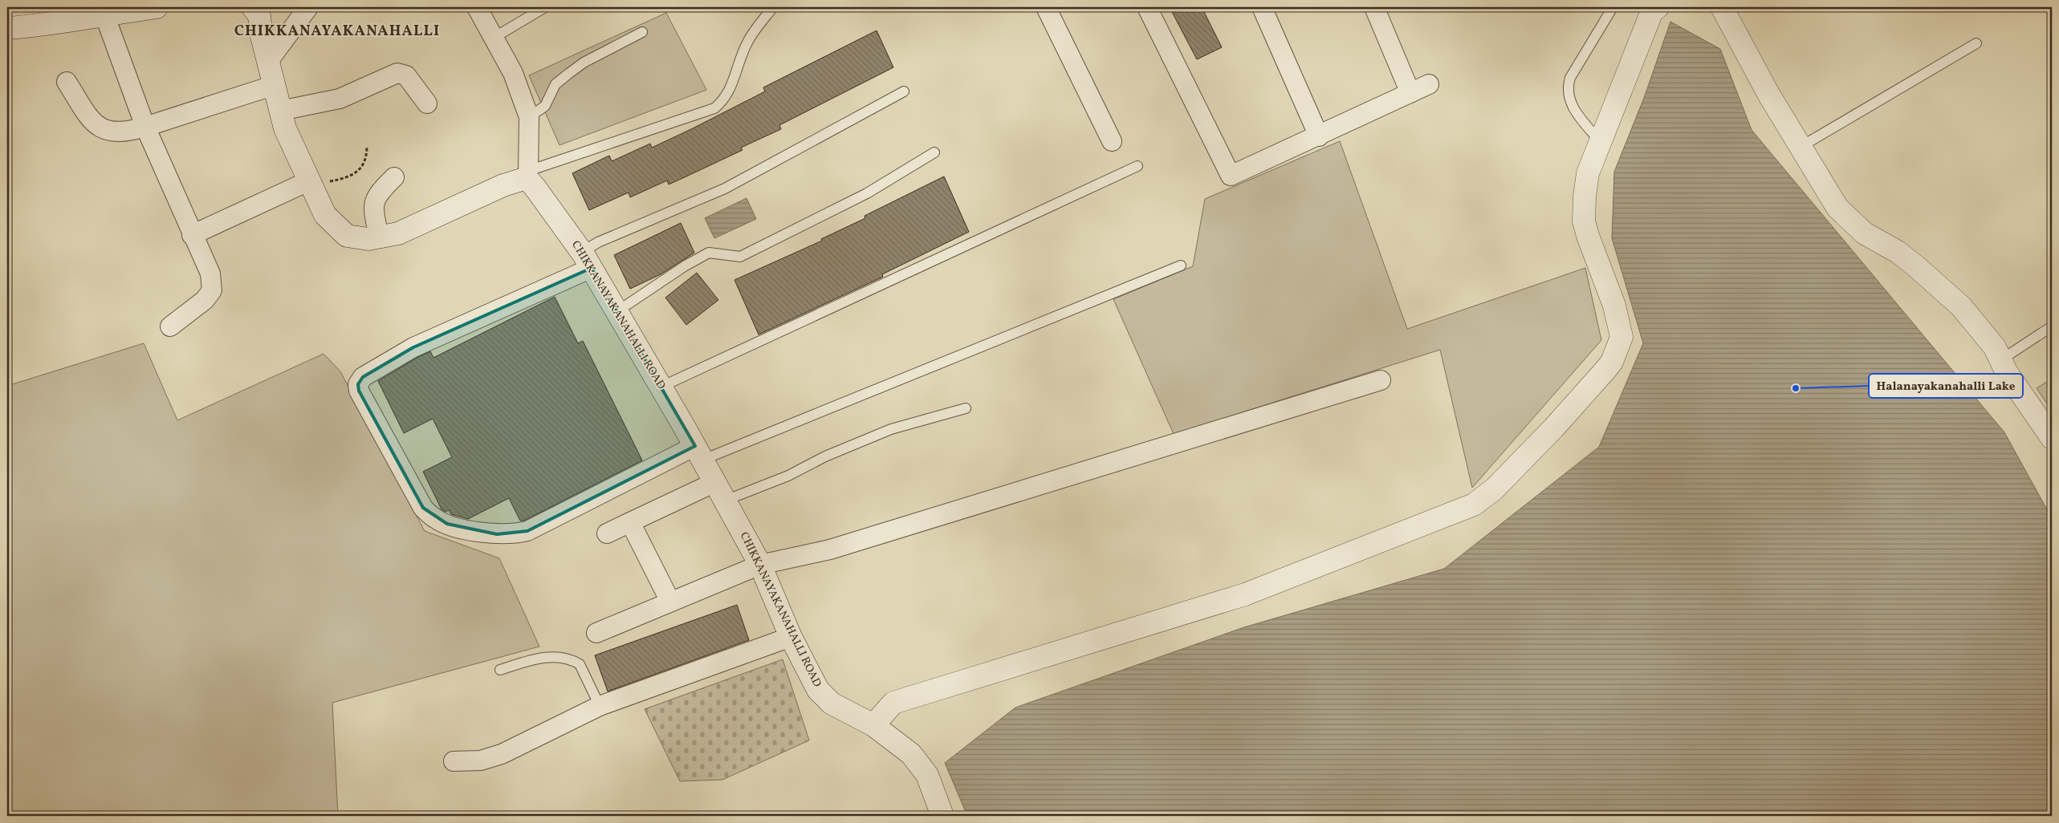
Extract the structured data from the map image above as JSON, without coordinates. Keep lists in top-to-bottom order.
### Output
{
  "streets": {
    "street": ["CHIKKANAYAKANAHALLI ROAD"]
  },
  "districts": ["CHIKKANAYAKANAHALLI"],
  "places": ["Halanayakanahalli Lake"]
}
